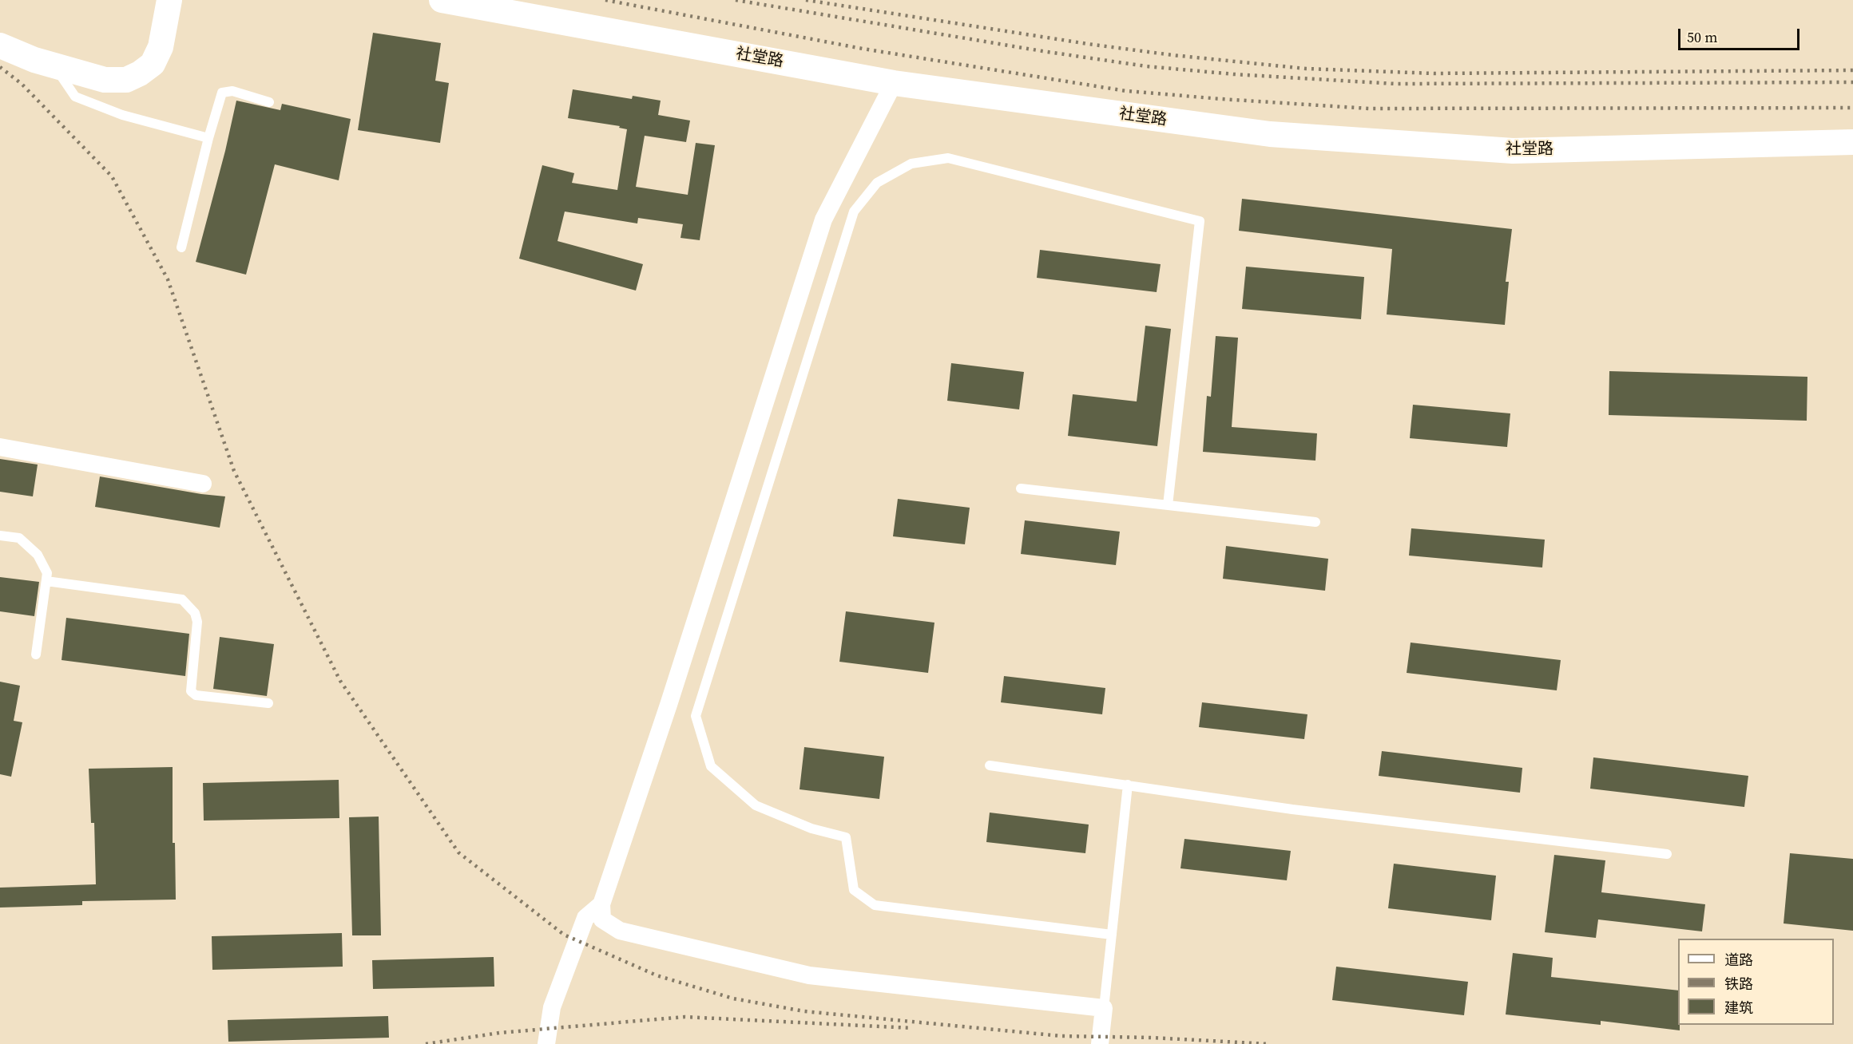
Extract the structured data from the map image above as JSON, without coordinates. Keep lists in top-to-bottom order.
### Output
{
  "streets": {
    "street": ["社堂路"]
  },
  "legend": ["道路", "铁路", "建筑"],
  "scale_bar": "50 m"
}
